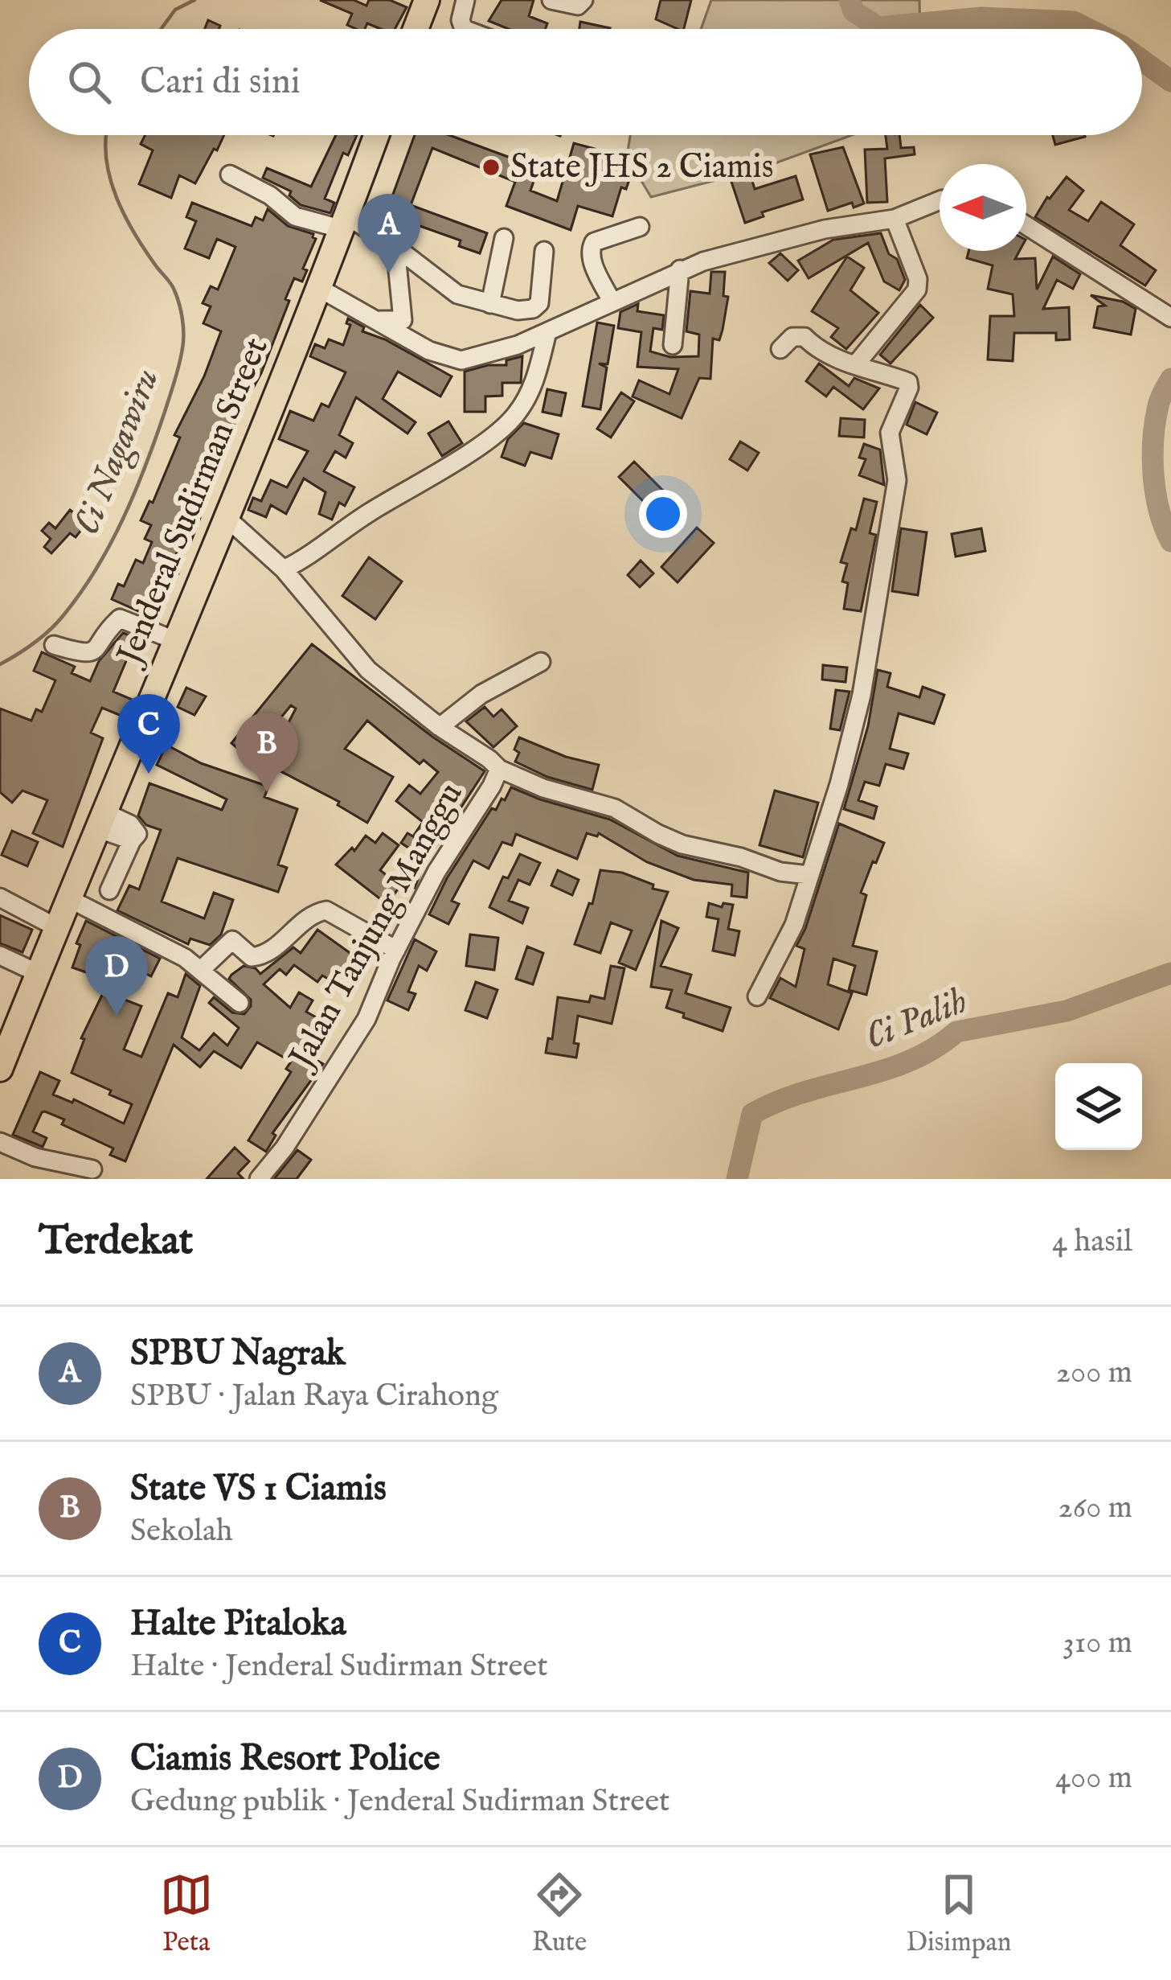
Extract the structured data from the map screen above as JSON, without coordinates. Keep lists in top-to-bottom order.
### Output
{
  "streets": {
    "highway": ["Jenderal Sudirman Street"],
    "street": ["Jalan Tanjung Manggu"]
  },
  "crossings": [
    ["Jenderal Sudirman Street", "Jalan Tanjung Manggu"]
  ],
  "water": ["Ci Nagawiru", "Ci Palih"],
  "places": ["State JHS 2 Ciamis"],
  "north": "left",
  "page": {
    "search": "Cari di sini",
    "pins": [
      "A",
      "C",
      "B",
      "D"
    ],
    "heading": ["Terdekat", "4 hasil"],
    "list": [
      {
        "mark": "A",
        "name": "SPBU Nagrak",
        "note": "SPBU · Jalan Raya Cirahong",
        "value": "200 m"
      },
      {
        "mark": "B",
        "name": "State VS 1 Ciamis",
        "note": "Sekolah",
        "value": "260 m"
      },
      {
        "mark": "C",
        "name": "Halte Pitaloka",
        "note": "Halte · Jenderal Sudirman Street",
        "value": "310 m"
      },
      {
        "mark": "D",
        "name": "Ciamis Resort Police",
        "note": "Gedung publik · Jenderal Sudirman Street",
        "value": "400 m"
      }
    ],
    "nav": ["Peta", "Rute", "Disimpan"]
  }
}
